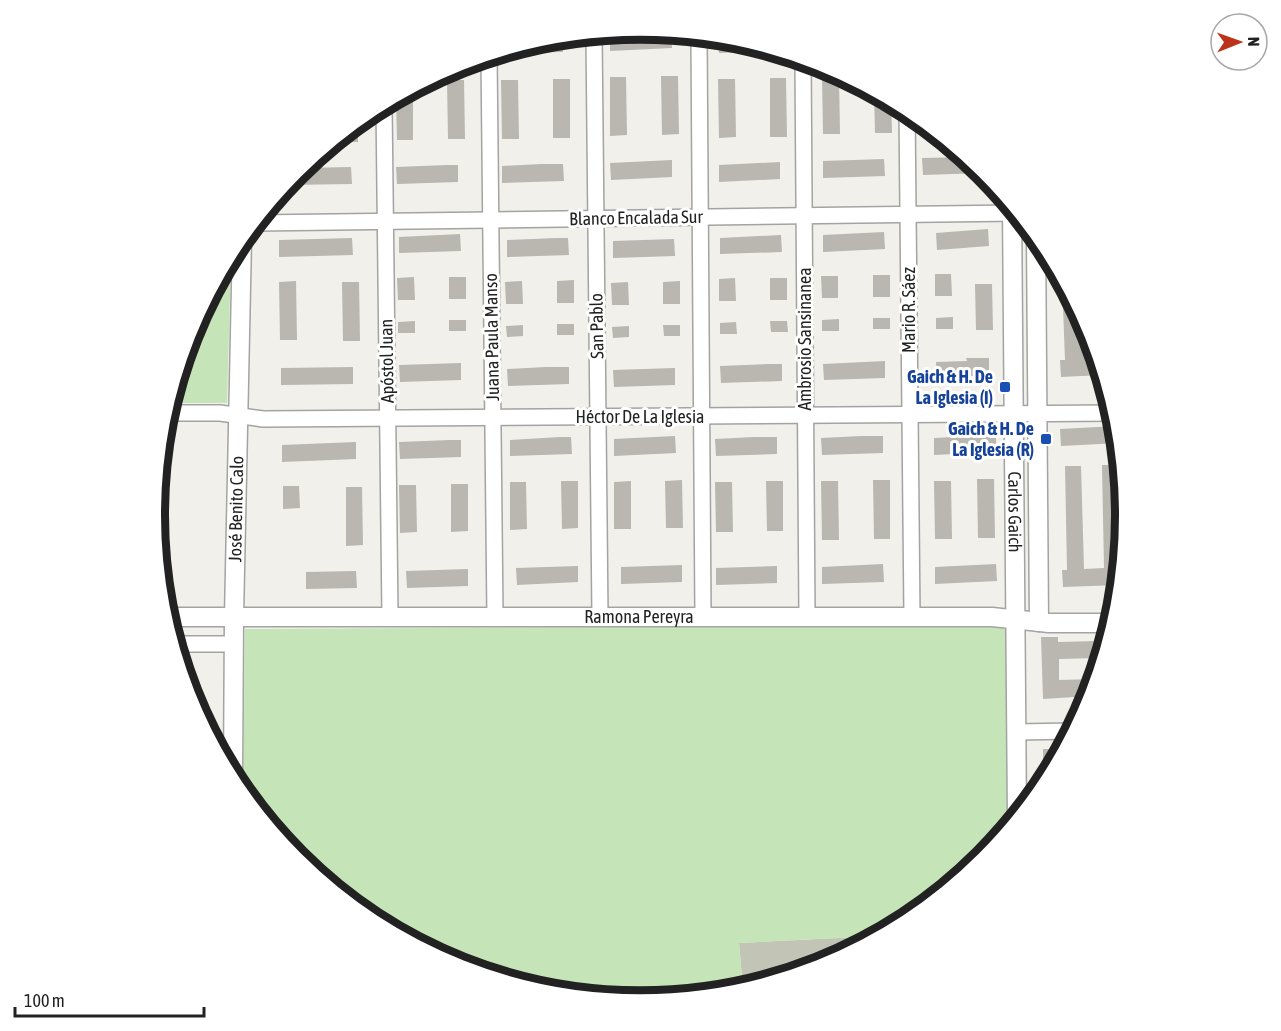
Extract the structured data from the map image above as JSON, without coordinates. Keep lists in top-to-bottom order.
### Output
{
  "streets": {
    "street": [
      "Blanco Encalada Sur",
      "Mario R. Sáez",
      "San Pablo",
      "Juana Paula Manso",
      "Ambrosio Sansinanea",
      "Apóstol Juan",
      "Héctor De La Iglesia",
      "José Benito Calo",
      "Carlos Gaich",
      "Ramona Pereyra"
    ]
  },
  "crossings": [
    ["Blanco Encalada Sur", "Mario R. Sáez"],
    ["Blanco Encalada Sur", "San Pablo"],
    ["Blanco Encalada Sur", "Juana Paula Manso"],
    ["Blanco Encalada Sur", "Ambrosio Sansinanea"],
    ["Blanco Encalada Sur", "Apóstol Juan"],
    ["Mario R. Sáez", "Héctor De La Iglesia"],
    ["Mario R. Sáez", "Ramona Pereyra"],
    ["San Pablo", "Héctor De La Iglesia"],
    ["San Pablo", "Ramona Pereyra"],
    ["Juana Paula Manso", "Héctor De La Iglesia"],
    ["Juana Paula Manso", "Ramona Pereyra"],
    ["Ambrosio Sansinanea", "Héctor De La Iglesia"],
    ["Ambrosio Sansinanea", "Ramona Pereyra"],
    ["Apóstol Juan", "Héctor De La Iglesia"],
    ["Apóstol Juan", "Ramona Pereyra"],
    ["Héctor De La Iglesia", "José Benito Calo"],
    ["Héctor De La Iglesia", "Carlos Gaich"],
    ["José Benito Calo", "Ramona Pereyra"],
    ["Carlos Gaich", "Ramona Pereyra"]
  ],
  "places": {
    "transit": ["Gaich & H. De La Iglesia (I)", "Gaich & H. De La Iglesia (R)"]
  },
  "scale_bar": "100 m",
  "north": "right"
}
